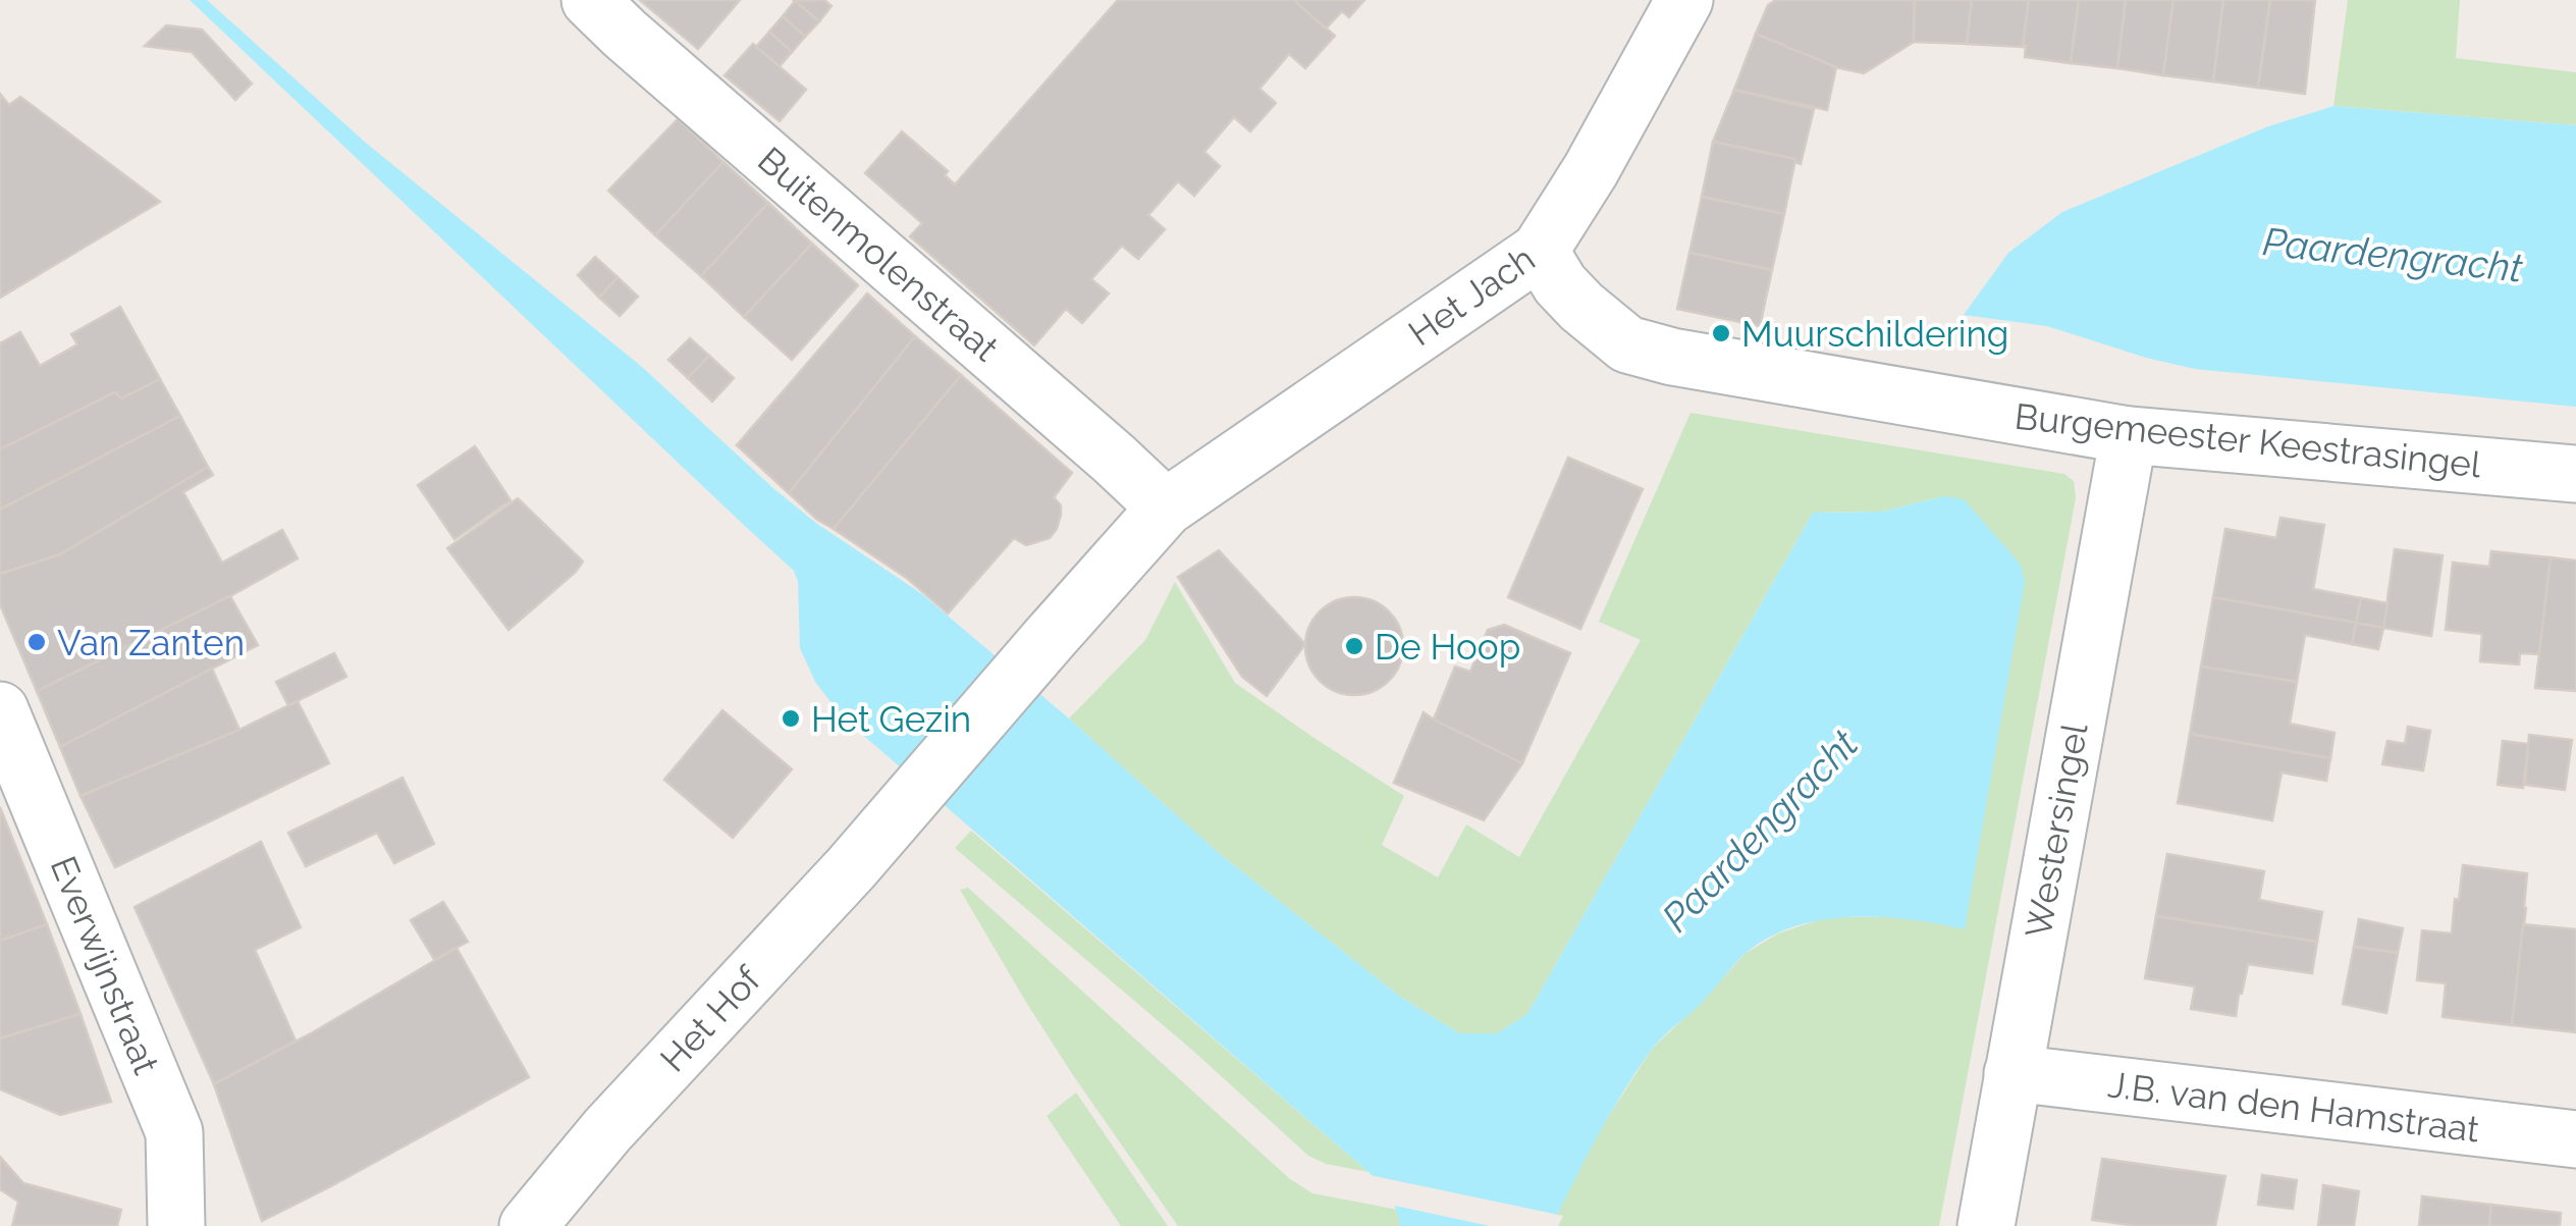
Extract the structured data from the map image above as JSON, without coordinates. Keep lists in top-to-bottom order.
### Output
{
  "streets": {
    "street": [
      "Buitenmolenstraat",
      "Het Jach",
      "Burgemeester Keestrasingel",
      "Westersingel",
      "Everwijnstraat",
      "Het Hof",
      "J.B. van den Hamstraat"
    ]
  },
  "crossings": [
    ["Buitenmolenstraat", "Het Jach"],
    ["Het Jach", "Burgemeester Keestrasingel"],
    ["Het Jach", "Het Hof"],
    ["Burgemeester Keestrasingel", "Westersingel"],
    ["Westersingel", "J.B. van den Hamstraat"]
  ],
  "water": ["Paardengracht"],
  "places": [
    "Muurschildering",
    "Van Zanten",
    "De Hoop",
    "Het Gezin"
  ]
}
